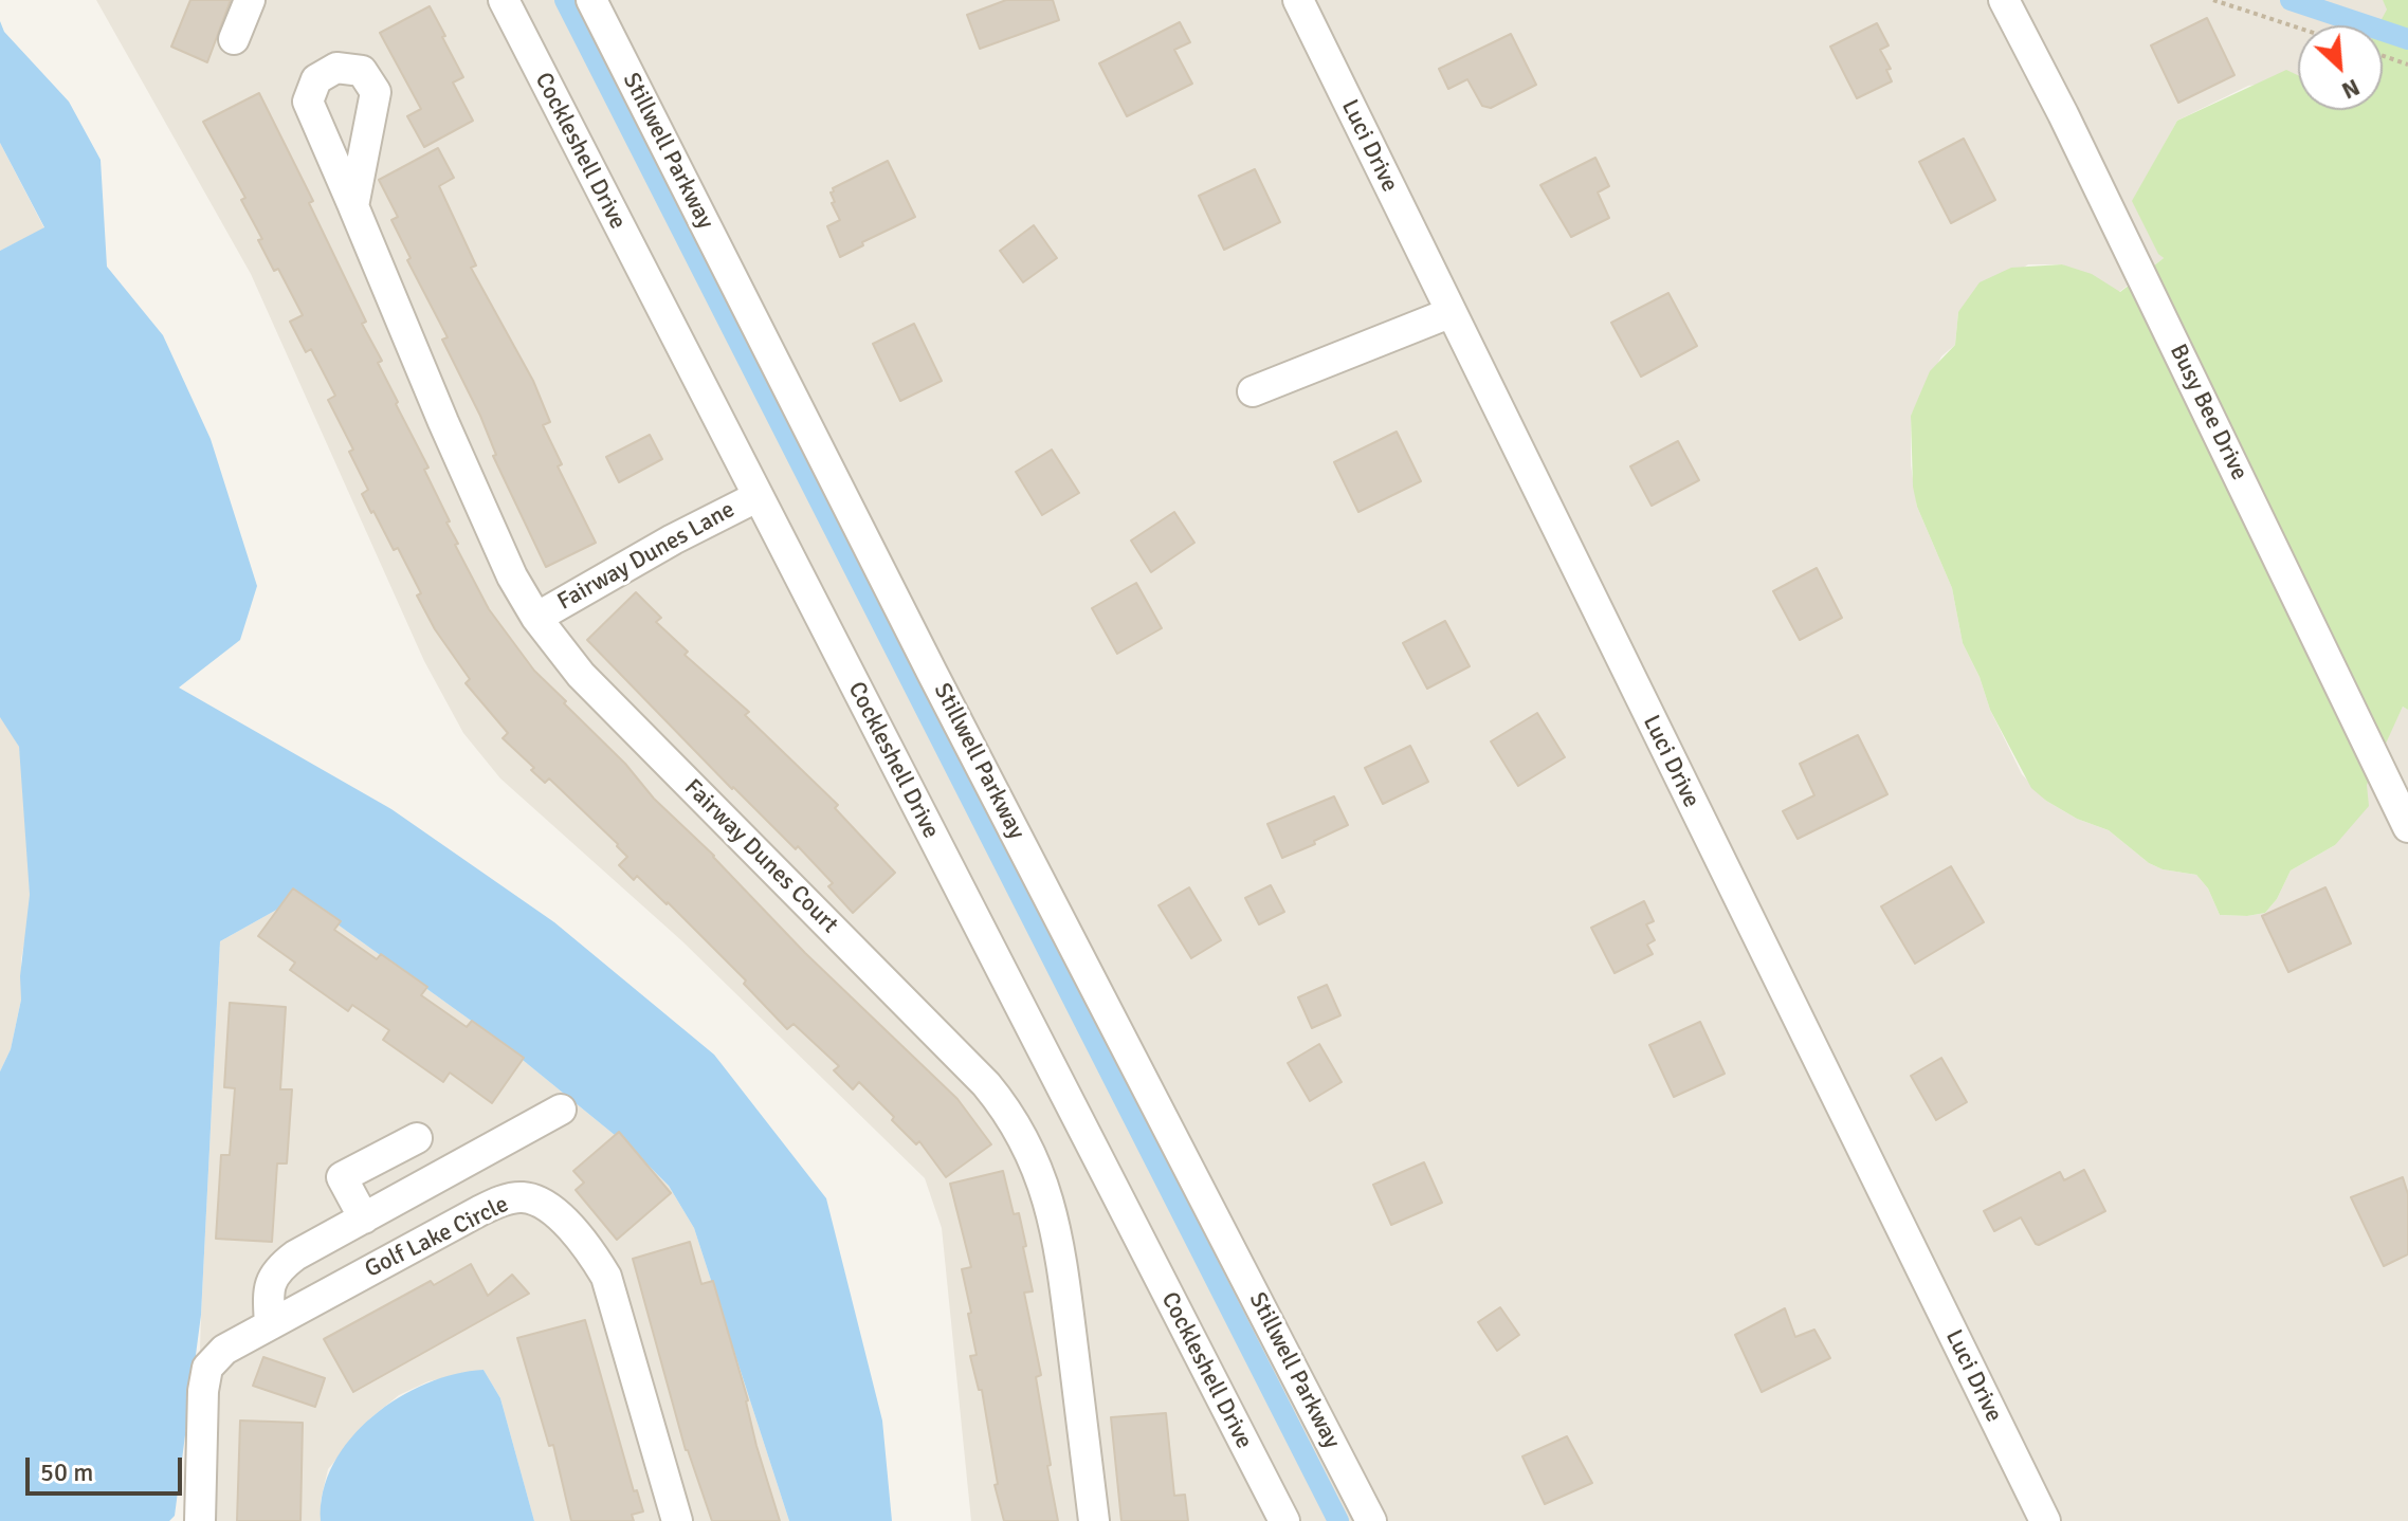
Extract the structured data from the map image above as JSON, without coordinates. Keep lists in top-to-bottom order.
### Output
{
  "streets": {
    "street": [
      "Luci Drive",
      "Cockleshell Drive",
      "Stillwell Parkway",
      "Busy Bee Drive",
      "Fairway Dunes Lane",
      "Fairway Dunes Court",
      "Golf Lake Circle"
    ]
  },
  "crossings": [
    ["Cockleshell Drive", "Fairway Dunes Lane"],
    ["Fairway Dunes Lane", "Fairway Dunes Court"]
  ],
  "scale_bar": "50 m",
  "north": "bottom right"
}
